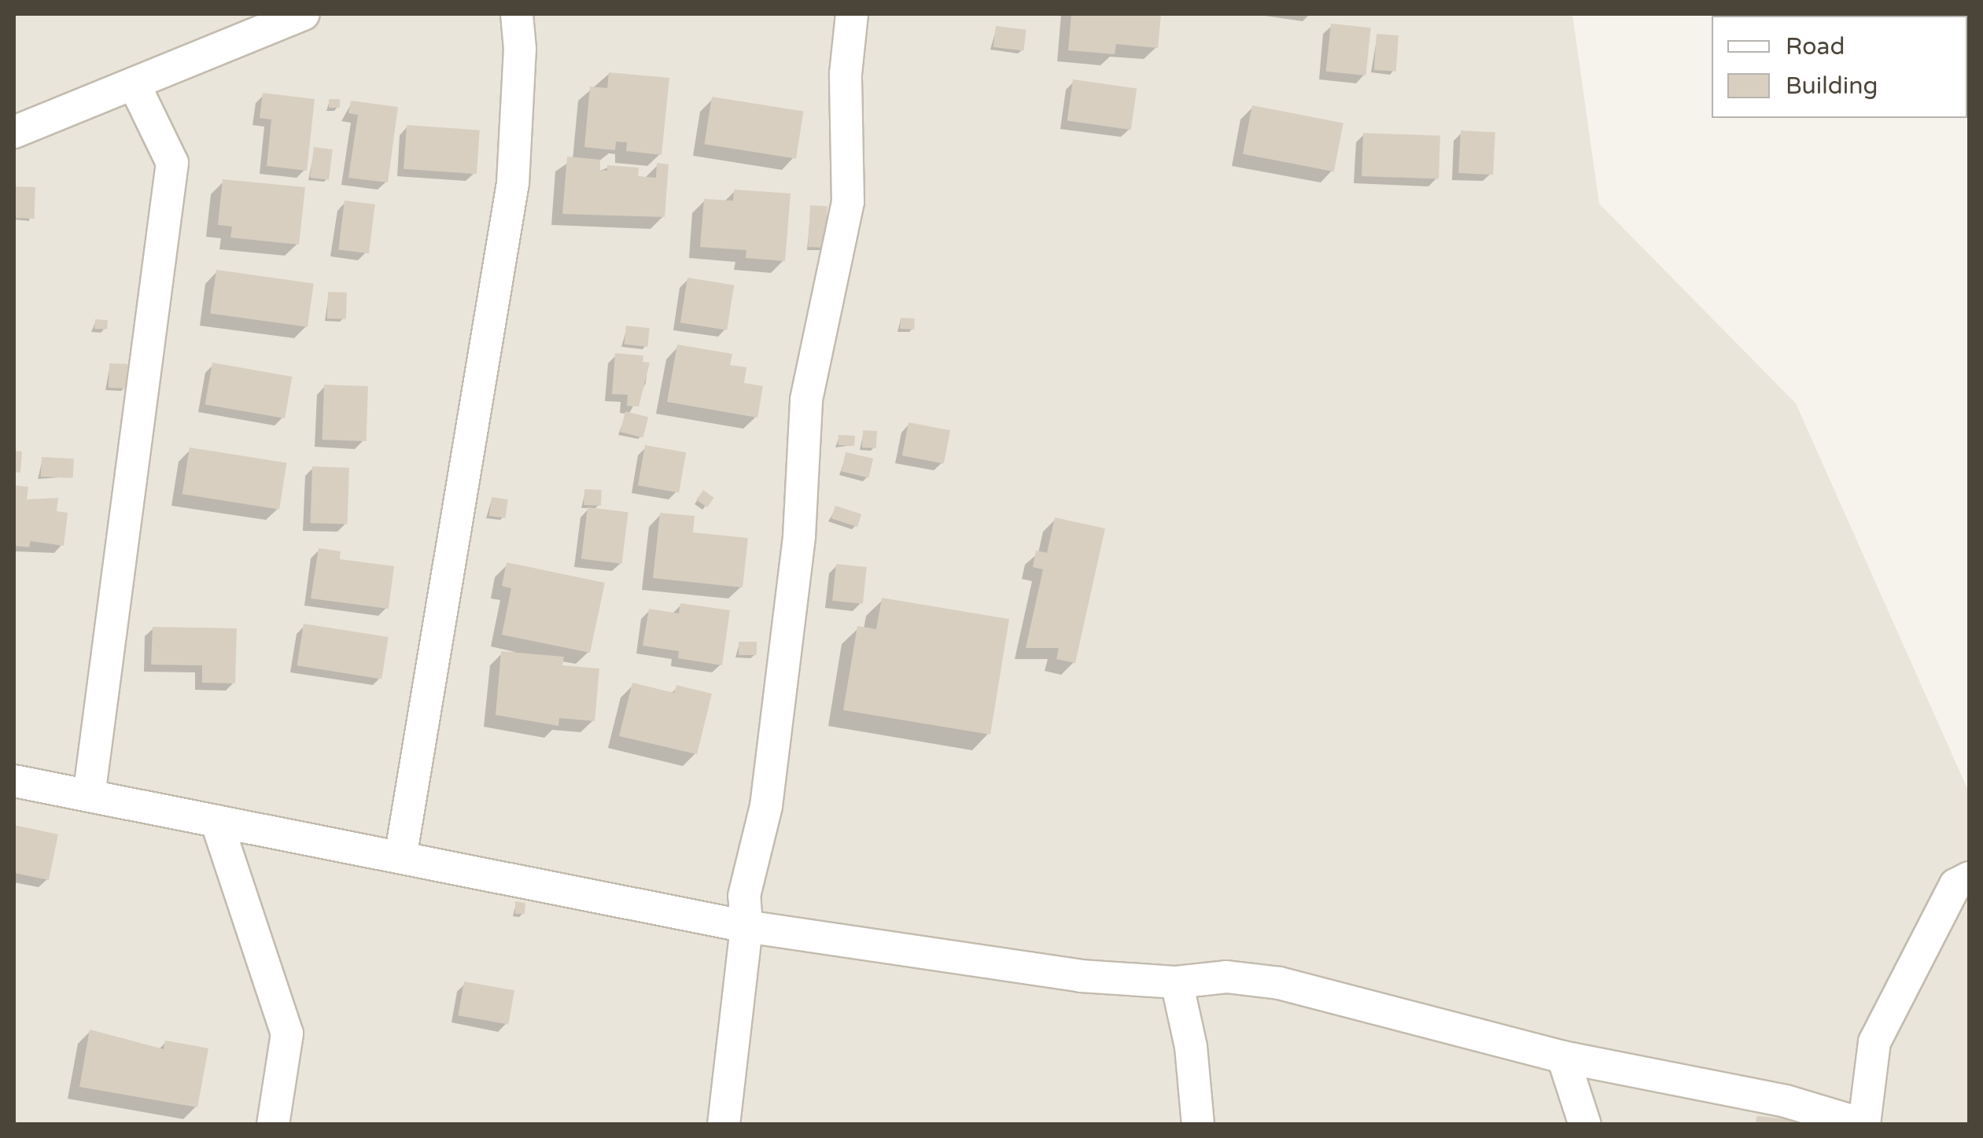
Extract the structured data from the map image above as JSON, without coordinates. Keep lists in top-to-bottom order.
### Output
{
  "legend": ["Road", "Building"]
}
